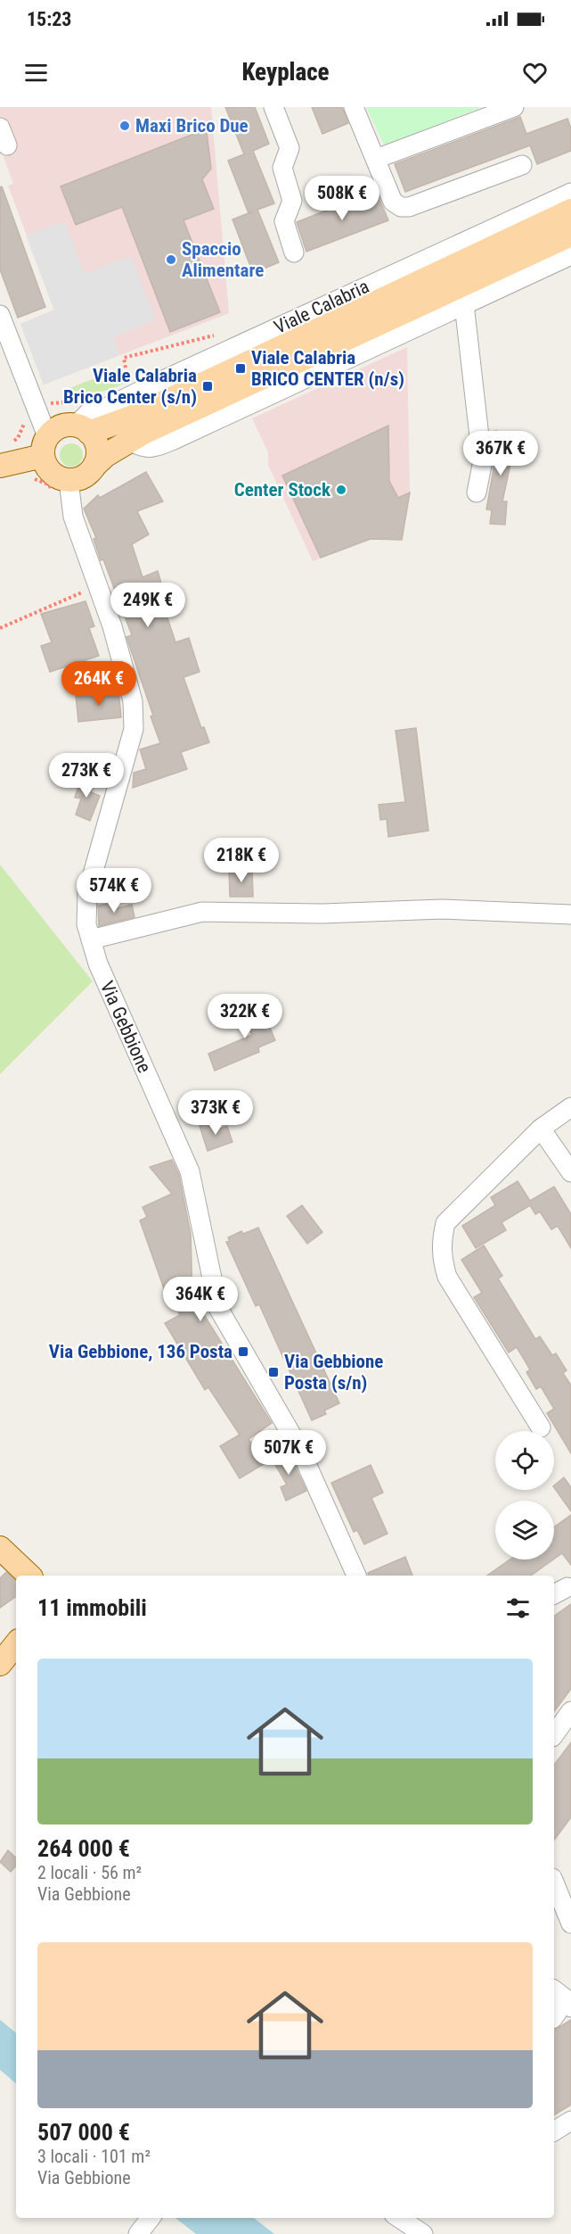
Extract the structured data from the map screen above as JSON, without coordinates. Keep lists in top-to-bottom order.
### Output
{
  "streets": {
    "main road": ["Viale Calabria"],
    "street": ["Via Gebbione"]
  },
  "crossings": [
    ["Viale Calabria", "Via Gebbione"]
  ],
  "places": {
    "other": ["Maxi Brico Due", "Spaccio Alimentare", "Center Stock"],
    "transit": [
      "Viale Calabria BRICO CENTER (n/s)",
      "Viale Calabria Brico Center (s/n)",
      "Via Gebbione, 136 Posta",
      "Via Gebbione Posta (s/n)"
    ]
  },
  "page": {
    "status": "15:23",
    "header": "Keyplace",
    "price": [
      "508K €",
      "367K €",
      "249K €",
      "264K €",
      "273K €",
      "218K €",
      "574K €",
      "322K €",
      "373K €",
      "364K €",
      "507K €"
    ],
    "heading": "11 immobili",
    "list": [
      {
        "name": "264 000 €",
        "note": "2 locali · 56 m² · Via Gebbione"
      },
      {
        "name": "507 000 €",
        "note": "3 locali · 101 m² · Via Gebbione"
      }
    ]
  }
}
